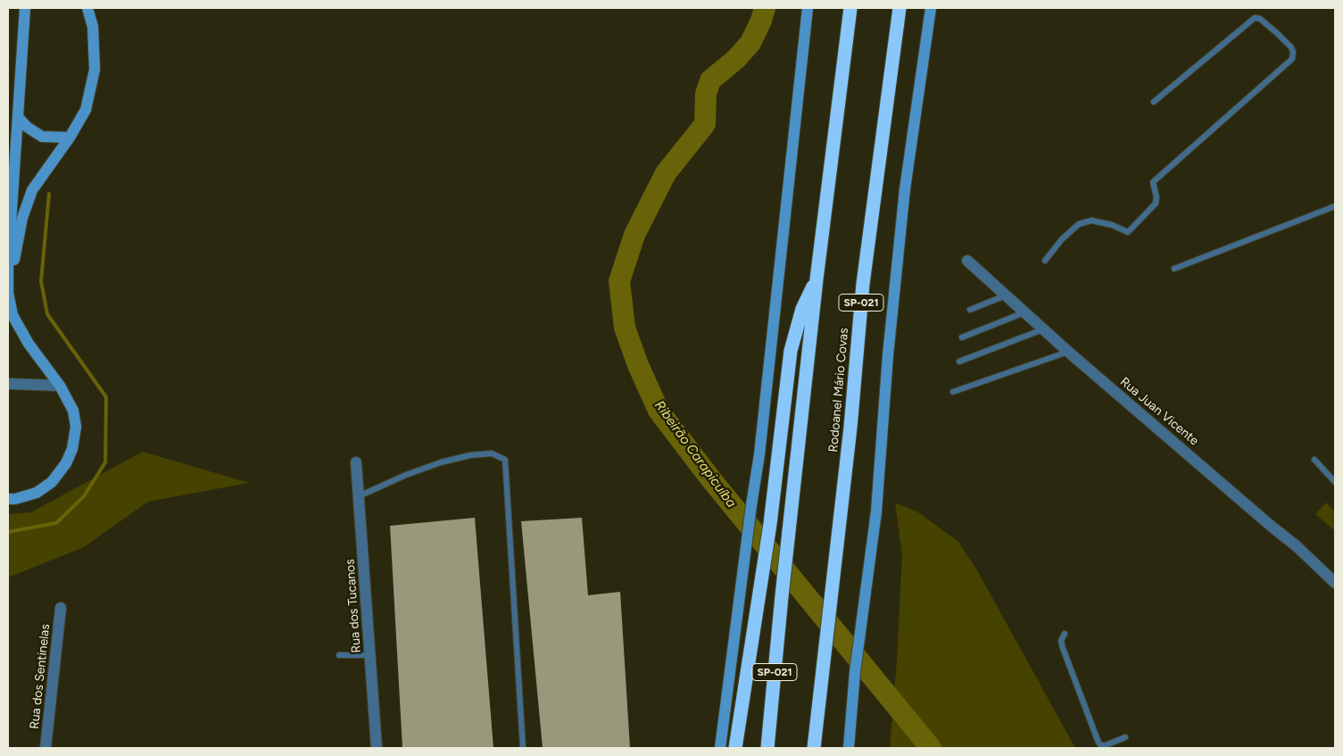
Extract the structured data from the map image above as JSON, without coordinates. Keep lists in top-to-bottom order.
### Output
{
  "streets": {
    "highway": ["SP-021", "Rodoanel Mário Covas"],
    "street": ["Rua Juan Vicente", "Rua dos Tucanos", "Rua dos Sentinelas"]
  },
  "water": ["Ribeirão Carapicuíba"]
}
